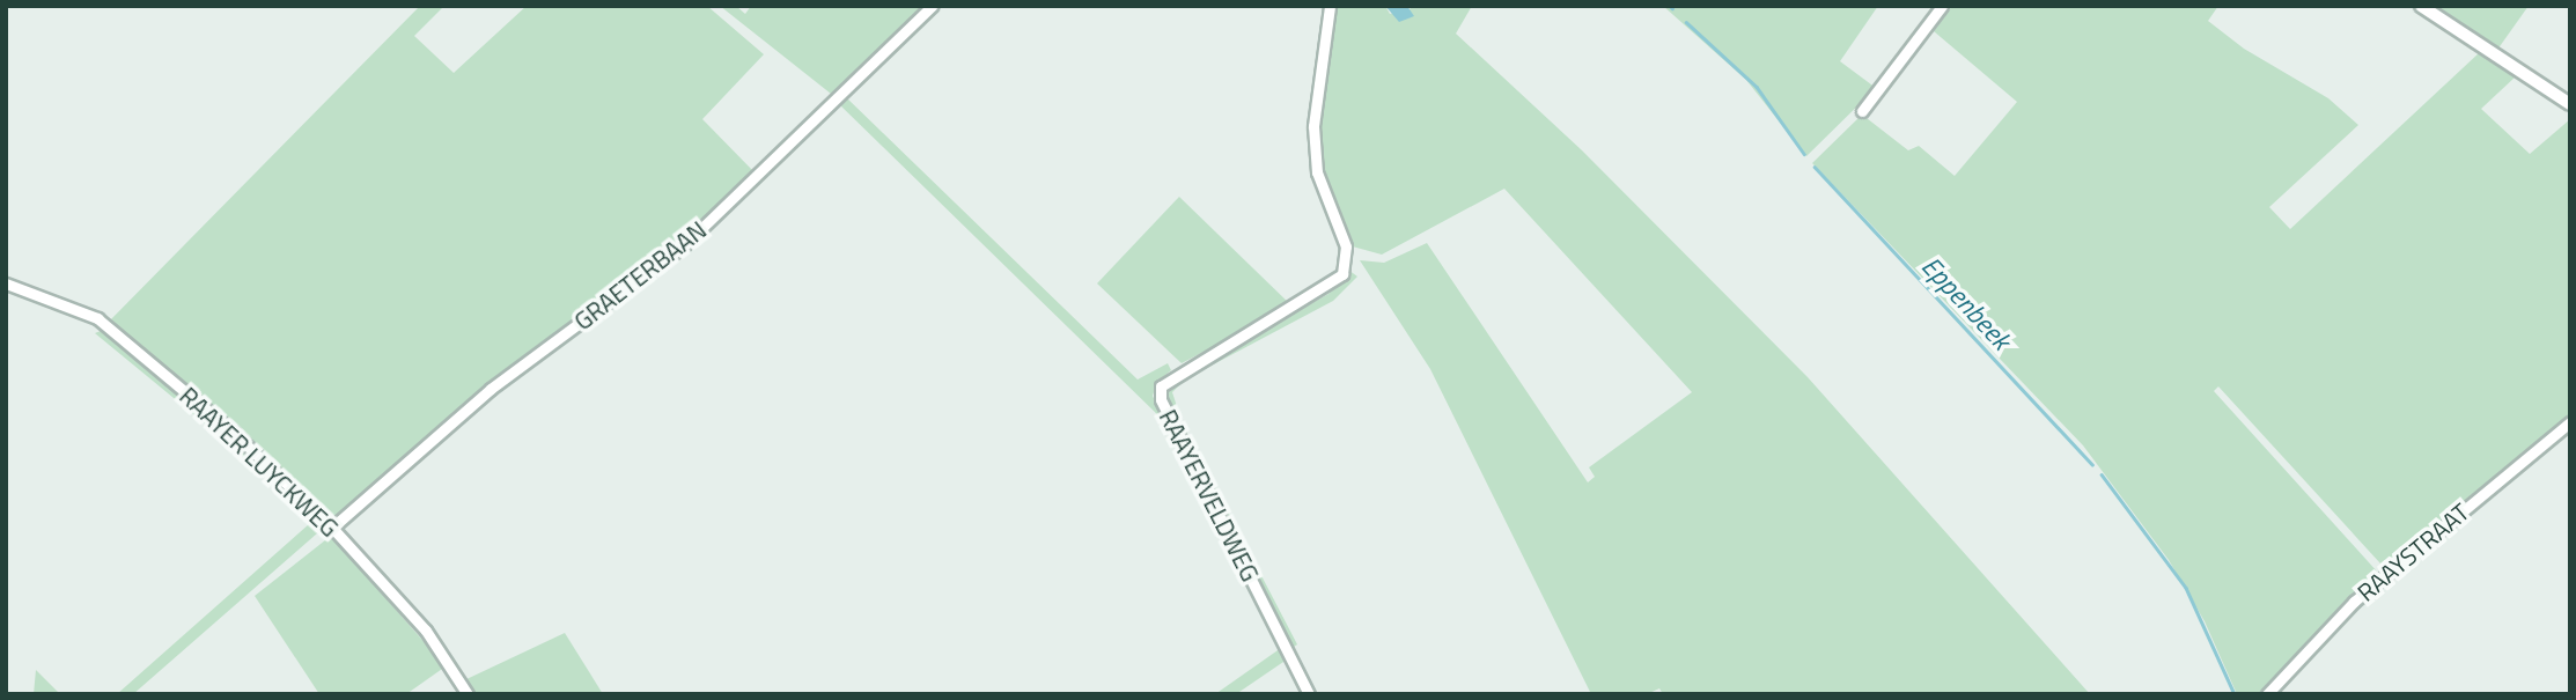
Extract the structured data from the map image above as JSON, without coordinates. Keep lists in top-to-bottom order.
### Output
{
  "streets": {
    "street": [
      "GRAETERBAAN",
      "RAAYER LUYCKWEG",
      "RAAYERVELDWEG",
      "RAAYSTRAAT"
    ]
  },
  "crossings": [
    ["GRAETERBAAN", "RAAYER LUYCKWEG"]
  ],
  "water": ["Eppenbeek"]
}
